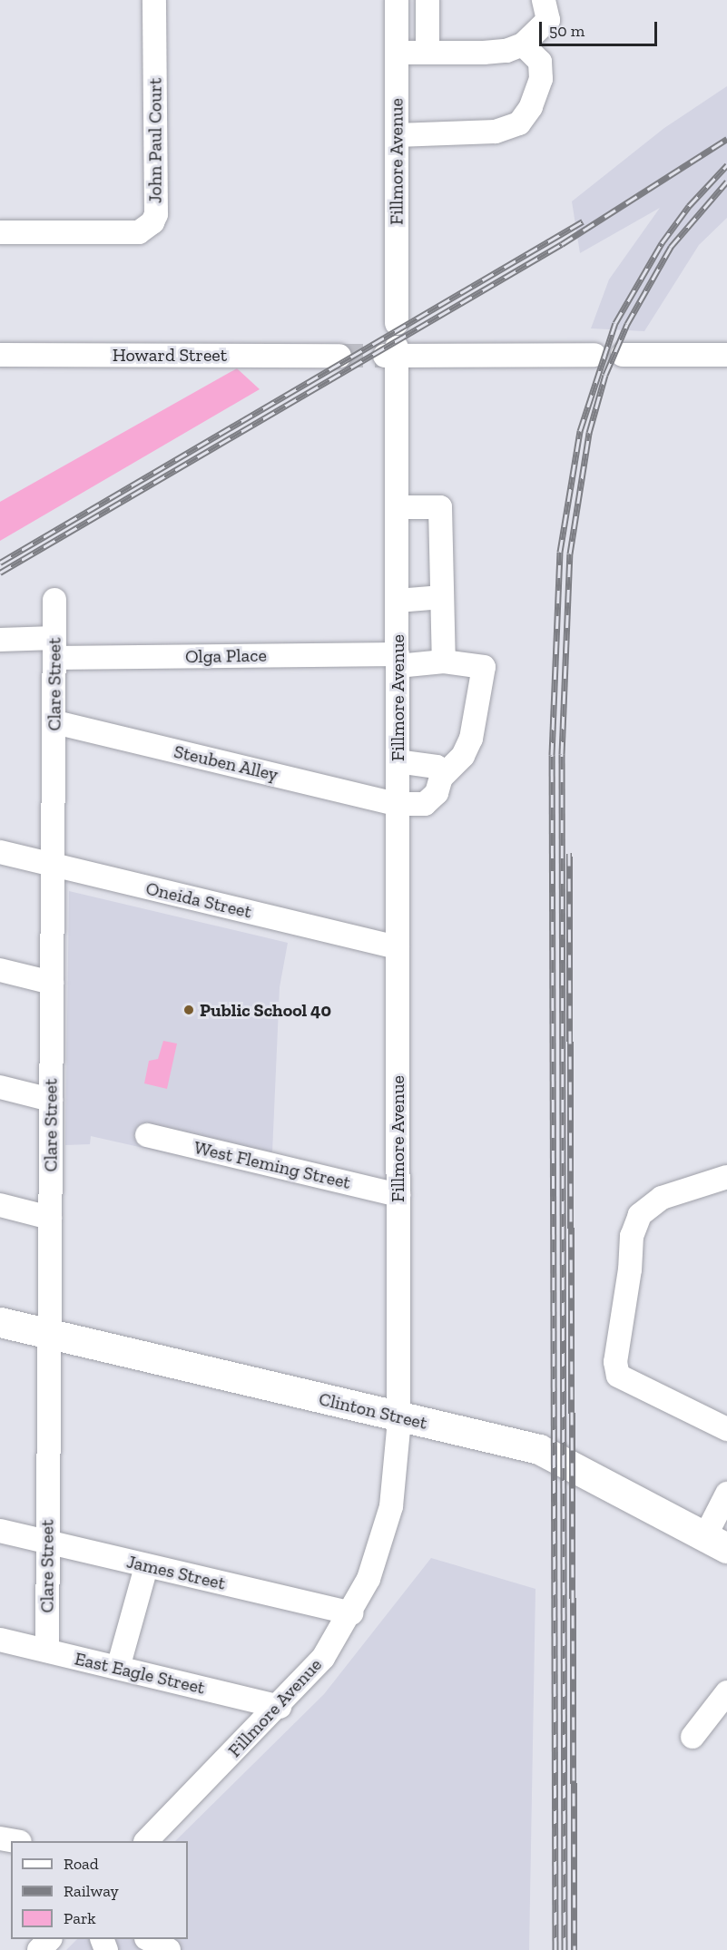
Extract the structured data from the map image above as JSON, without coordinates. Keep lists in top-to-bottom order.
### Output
{
  "streets": {
    "main road": ["Clinton Street"],
    "street": [
      "John Paul Court",
      "Fillmore Avenue",
      "Howard Street",
      "Olga Place",
      "Clare Street",
      "Steuben Alley",
      "Oneida Street",
      "West Fleming Street",
      "James Street",
      "East Eagle Street"
    ]
  },
  "crossings": [
    ["Fillmore Avenue", "Olga Place"],
    ["Fillmore Avenue", "Steuben Alley"],
    ["Fillmore Avenue", "Oneida Street"],
    ["Fillmore Avenue", "West Fleming Street"],
    ["Fillmore Avenue", "Clinton Street"],
    ["Fillmore Avenue", "James Street"],
    ["Fillmore Avenue", "East Eagle Street"],
    ["Olga Place", "Clare Street"],
    ["Olga Place", "Steuben Alley"],
    ["Clare Street", "Steuben Alley"],
    ["Clare Street", "Oneida Street"],
    ["Clare Street", "Clinton Street"],
    ["Clare Street", "James Street"],
    ["Clare Street", "East Eagle Street"]
  ],
  "places": ["Public School 40"],
  "legend": ["Road", "Railway", "Park"],
  "scale_bar": "50 m"
}
